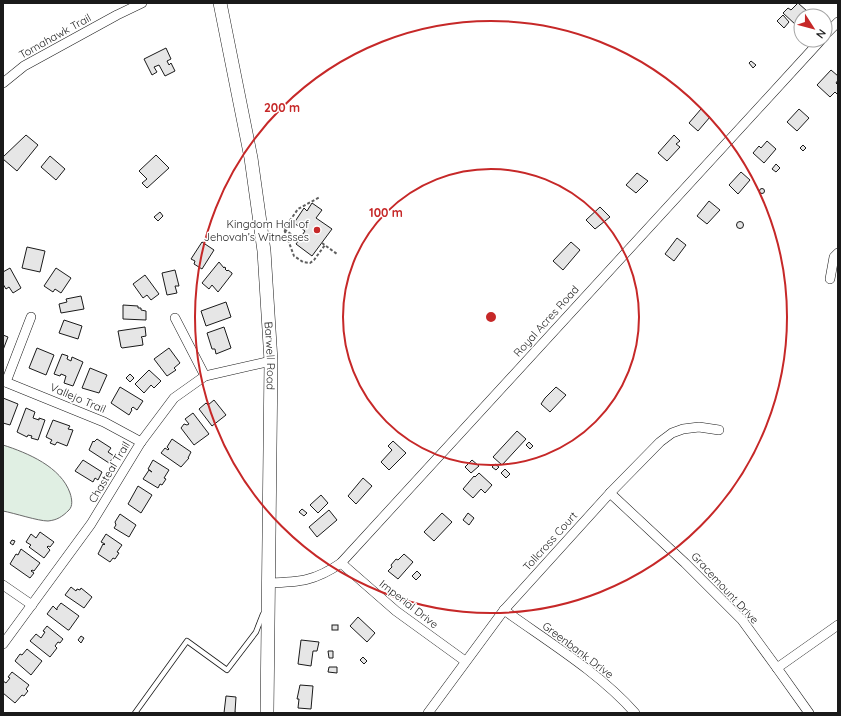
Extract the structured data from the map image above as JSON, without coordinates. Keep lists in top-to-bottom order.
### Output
{
  "streets": {
    "street": [
      "Tomahawk Trail",
      "Royal Acres Road",
      "Barwell Road",
      "Vallejo Trail",
      "Chasteal Trail",
      "Tollcross Court",
      "Gracemount Drive",
      "Imperial Drive",
      "Greenbank Drive"
    ]
  },
  "crossings": [
    ["Royal Acres Road", "Barwell Road"],
    ["Royal Acres Road", "Imperial Drive"],
    ["Barwell Road", "Chasteal Trail"],
    ["Vallejo Trail", "Chasteal Trail"],
    ["Tollcross Court", "Gracemount Drive"],
    ["Tollcross Court", "Imperial Drive"],
    ["Tollcross Court", "Greenbank Drive"]
  ],
  "places": ["Kingdom Hall of Jehovah’s Witnesses"],
  "north": "bottom right",
  "rings": ["200 m", "100 m"]
}
